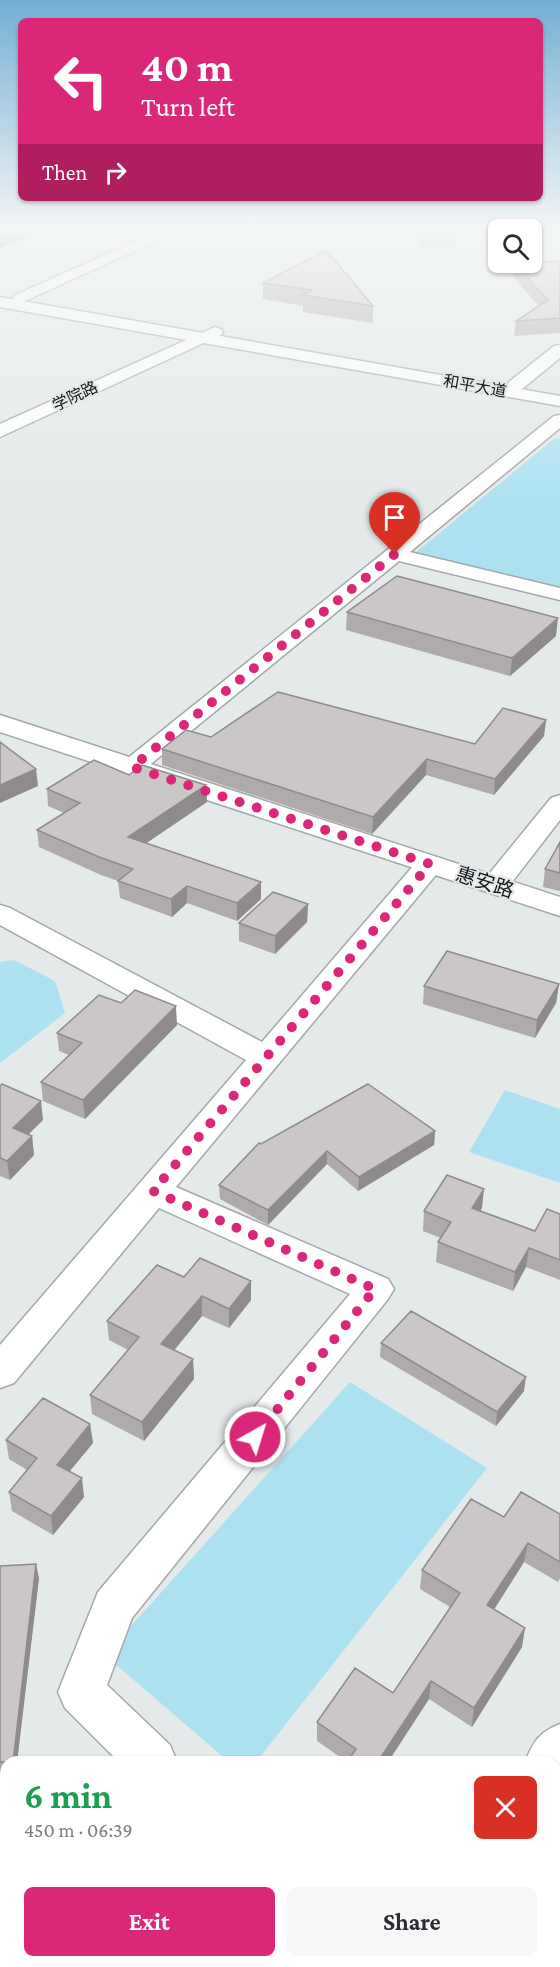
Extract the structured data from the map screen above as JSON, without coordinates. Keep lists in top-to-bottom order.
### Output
{
  "streets": {
    "main road": ["和平大道", "学院路", "惠安路"]
  },
  "crossings": [
    ["和平大道", "学院路"]
  ],
  "page": {
    "turn": ["40 m", "Turn left"],
    "then": "Then",
    "heading": ["6 min", "450 m · 06:39"],
    "buttons": ["Exit", "Share"]
  }
}
